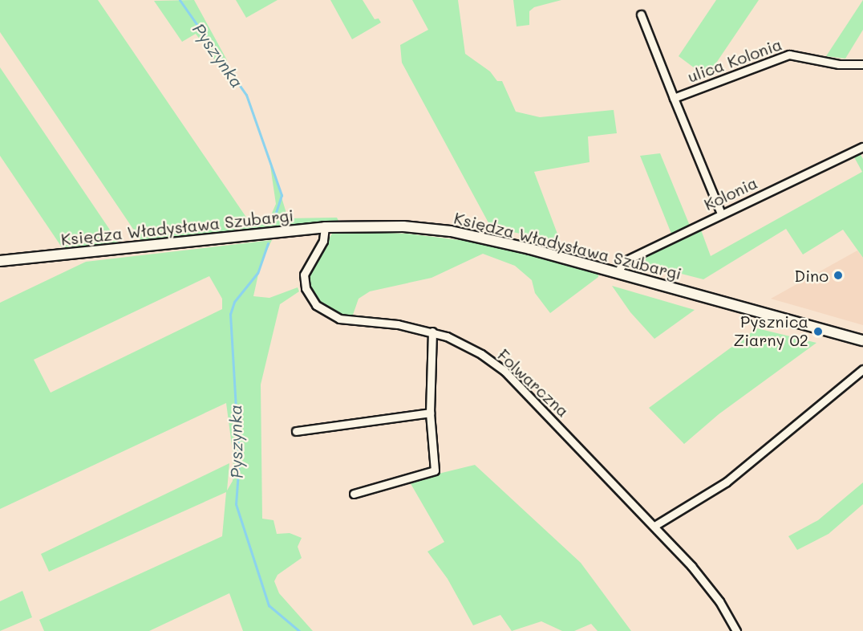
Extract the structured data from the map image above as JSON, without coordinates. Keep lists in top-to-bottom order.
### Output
{
  "streets": {
    "street": [
      "ulica Kolonia",
      "Kolonia",
      "Księdza Władysława Szubargi",
      "Folwarczna"
    ]
  },
  "crossings": [
    ["ulica Kolonia", "Kolonia"],
    ["Kolonia", "Księdza Władysława Szubargi"],
    ["Księdza Władysława Szubargi", "Folwarczna"]
  ],
  "water": ["Pyszynka"],
  "places": ["Dino", "Pysznica Ziarny 02"]
}
